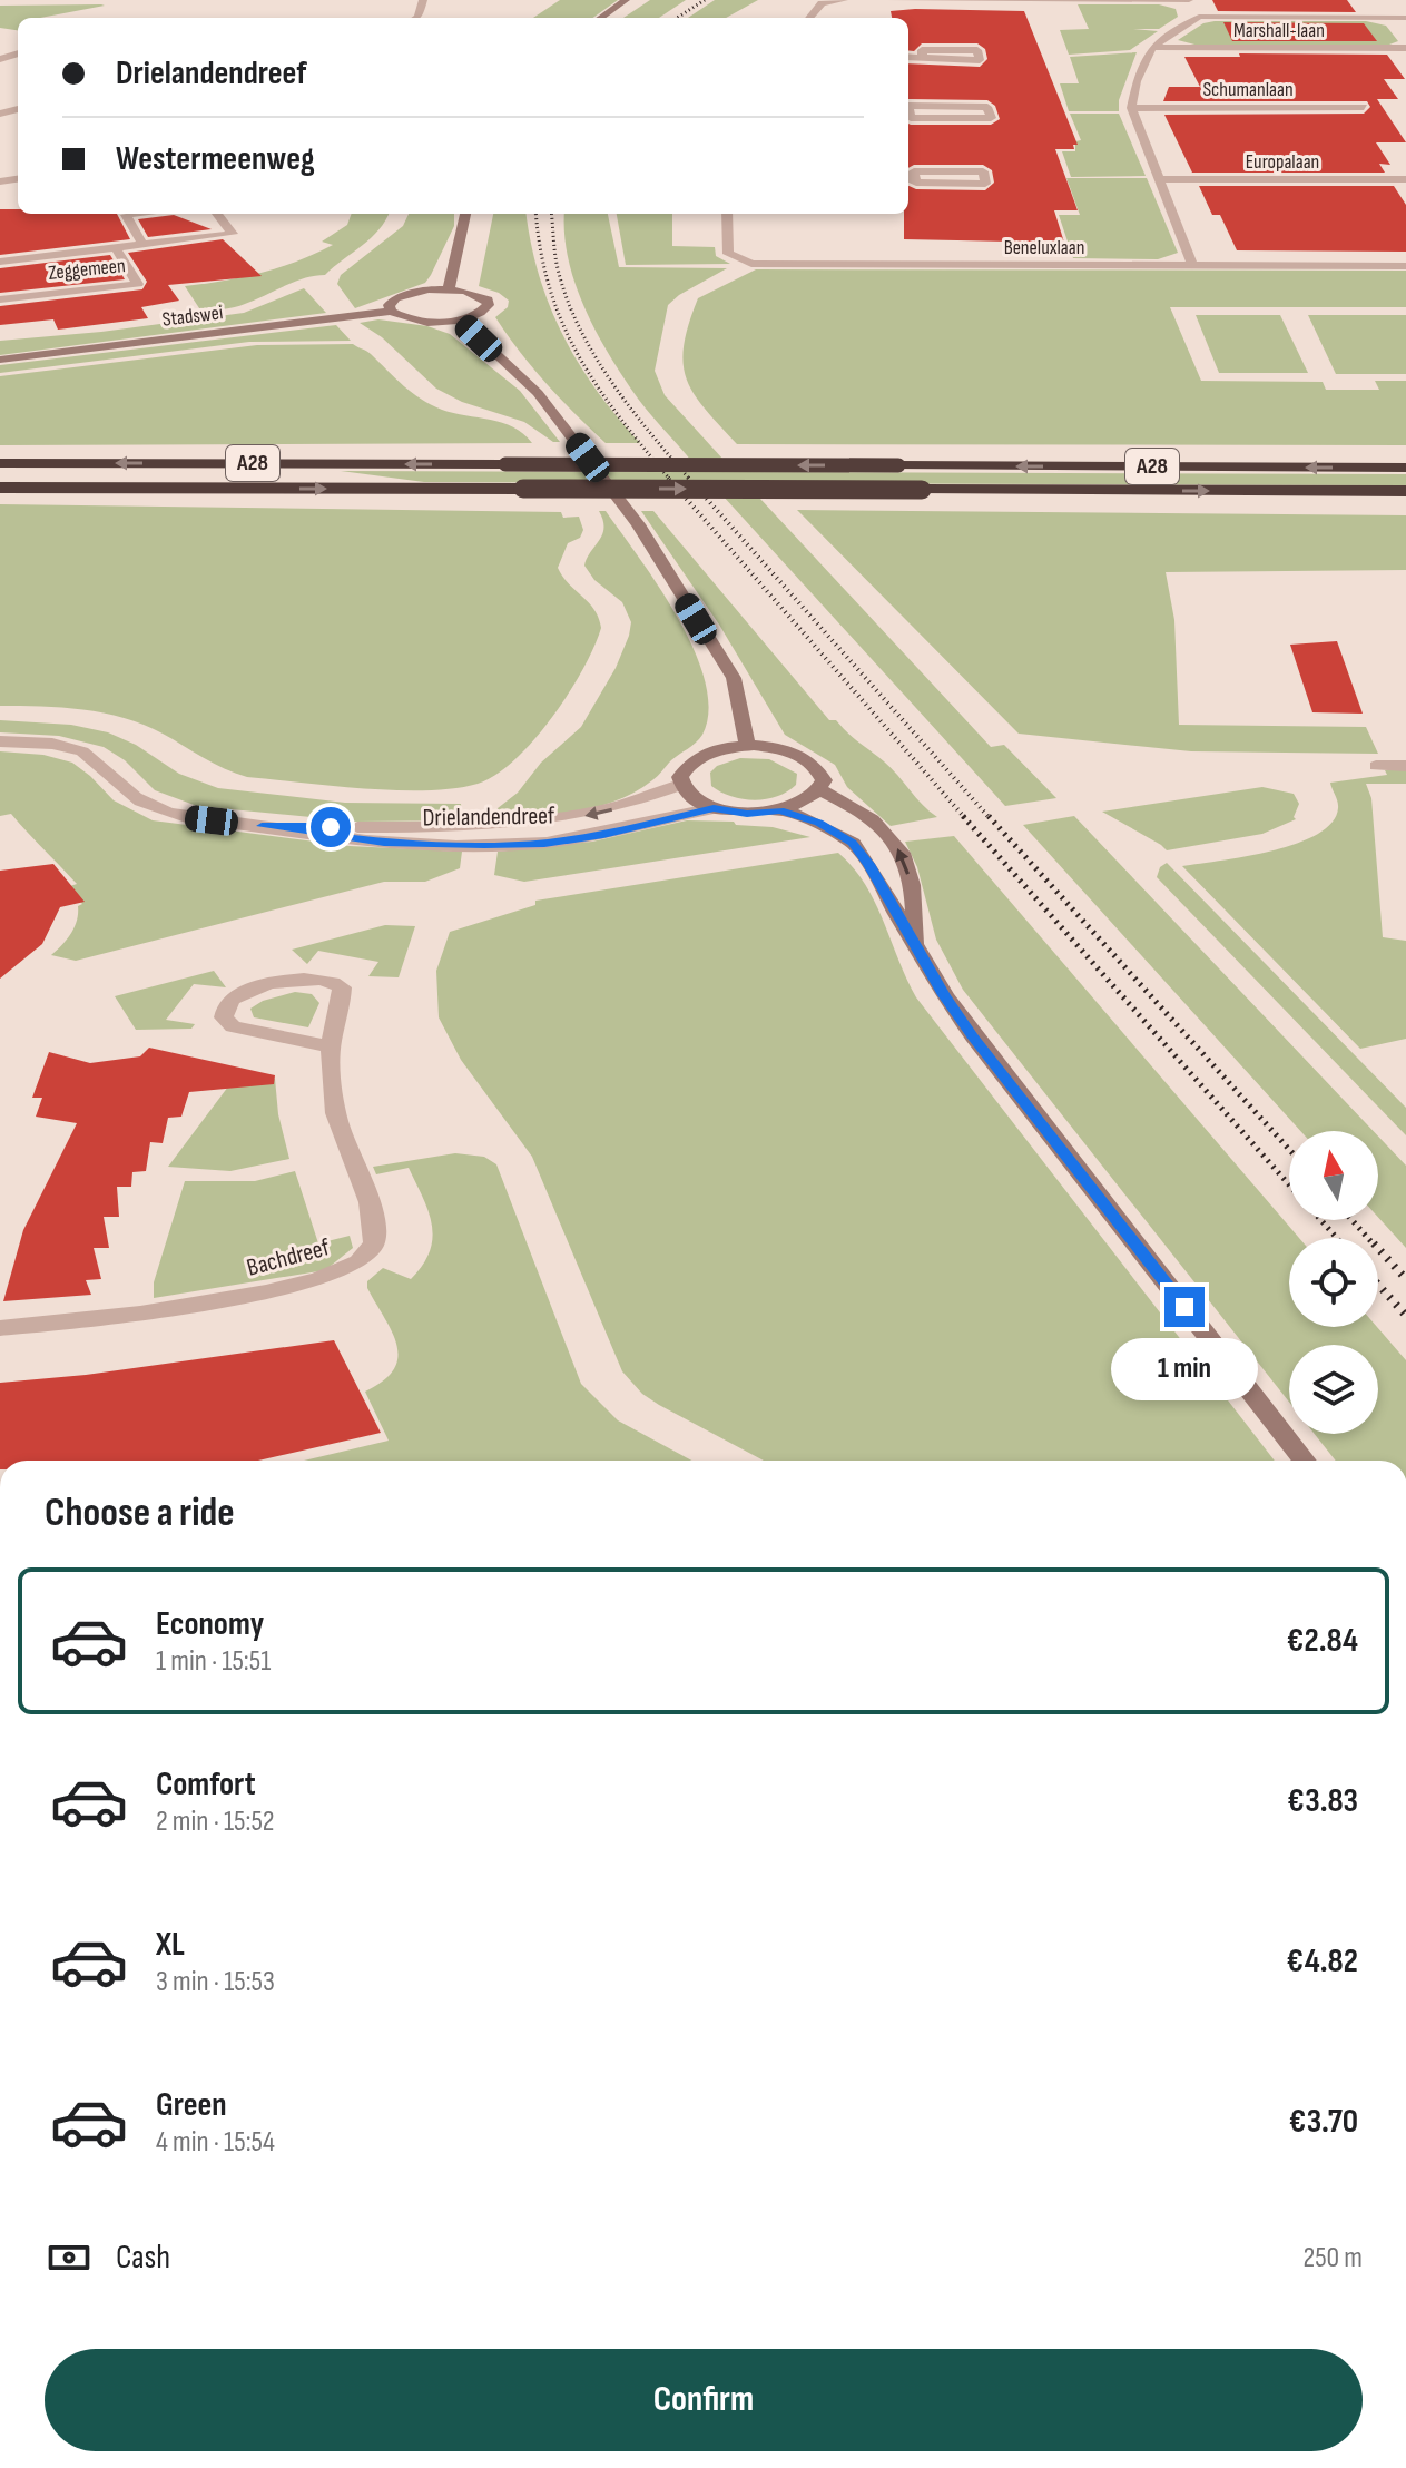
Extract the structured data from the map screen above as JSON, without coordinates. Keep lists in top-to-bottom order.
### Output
{
  "streets": {
    "highway": ["A28"],
    "street": [
      "Marshall-laan",
      "Schumanlaan",
      "Europalaan",
      "Beneluxlaan",
      "Zeggemeen",
      "Stadswei",
      "Drielandendreef",
      "Bachdreef"
    ]
  },
  "north": "top",
  "page": {
    "banner": ["Drielandendreef", "Westermeenweg"],
    "bubble": "1 min",
    "heading": "Choose a ride",
    "list": [
      {
        "name": "Economy",
        "note": "1 min · 15:51",
        "value": "€2.84"
      },
      {
        "name": "Comfort",
        "note": "2 min · 15:52",
        "value": "€3.83"
      },
      {
        "name": "XL",
        "note": "3 min · 15:53",
        "value": "€4.82"
      },
      {
        "name": "Green",
        "note": "4 min · 15:54",
        "value": "€3.70"
      }
    ],
    "pay": ["Cash", "250 m"],
    "buttons": "Confirm"
  }
}
